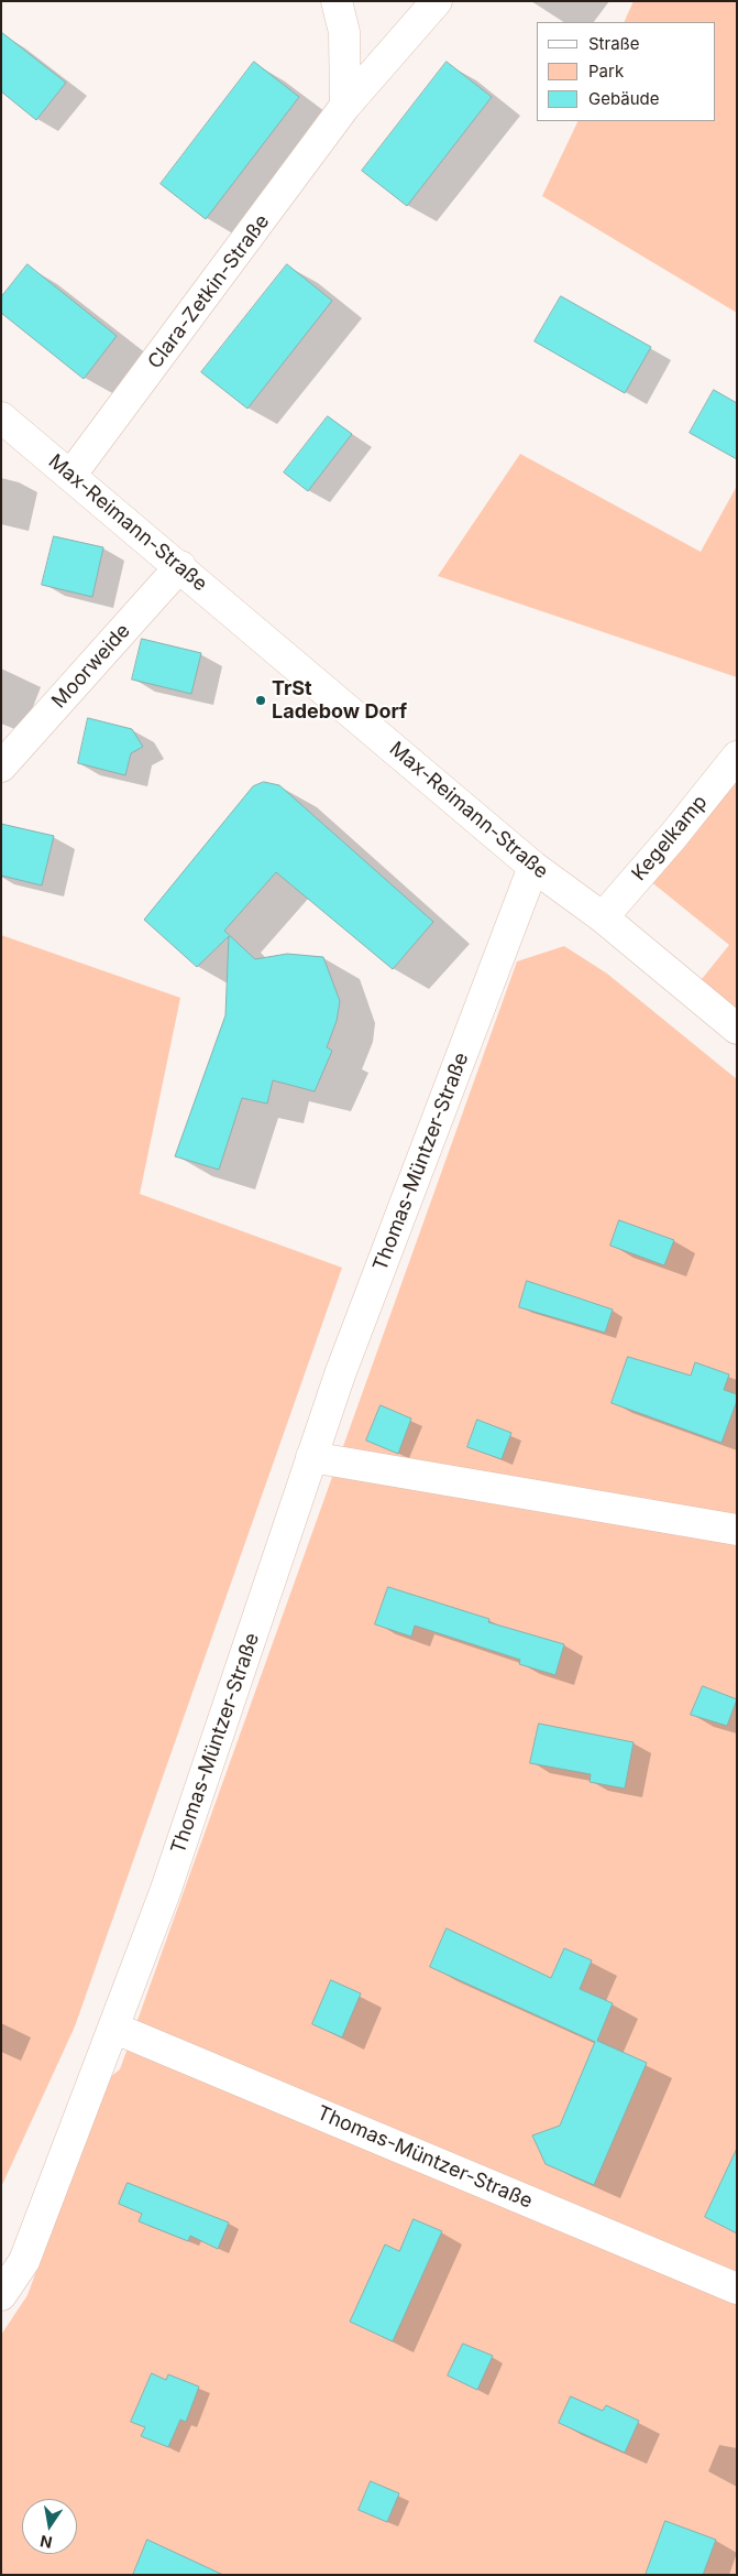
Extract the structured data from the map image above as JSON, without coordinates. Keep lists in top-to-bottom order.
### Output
{
  "streets": {
    "street": [
      "Clara-Zetkin-Straße",
      "Max-Reimann-Straße",
      "Moorweide",
      "Kegelkamp",
      "Thomas-Müntzer-Straße"
    ]
  },
  "crossings": [
    ["Clara-Zetkin-Straße", "Max-Reimann-Straße"],
    ["Max-Reimann-Straße", "Moorweide"],
    ["Max-Reimann-Straße", "Kegelkamp"],
    ["Max-Reimann-Straße", "Thomas-Müntzer-Straße"]
  ],
  "places": ["TrSt Ladebow Dorf"],
  "legend": ["Straße", "Park", "Gebäude"],
  "north": "bottom"
}
